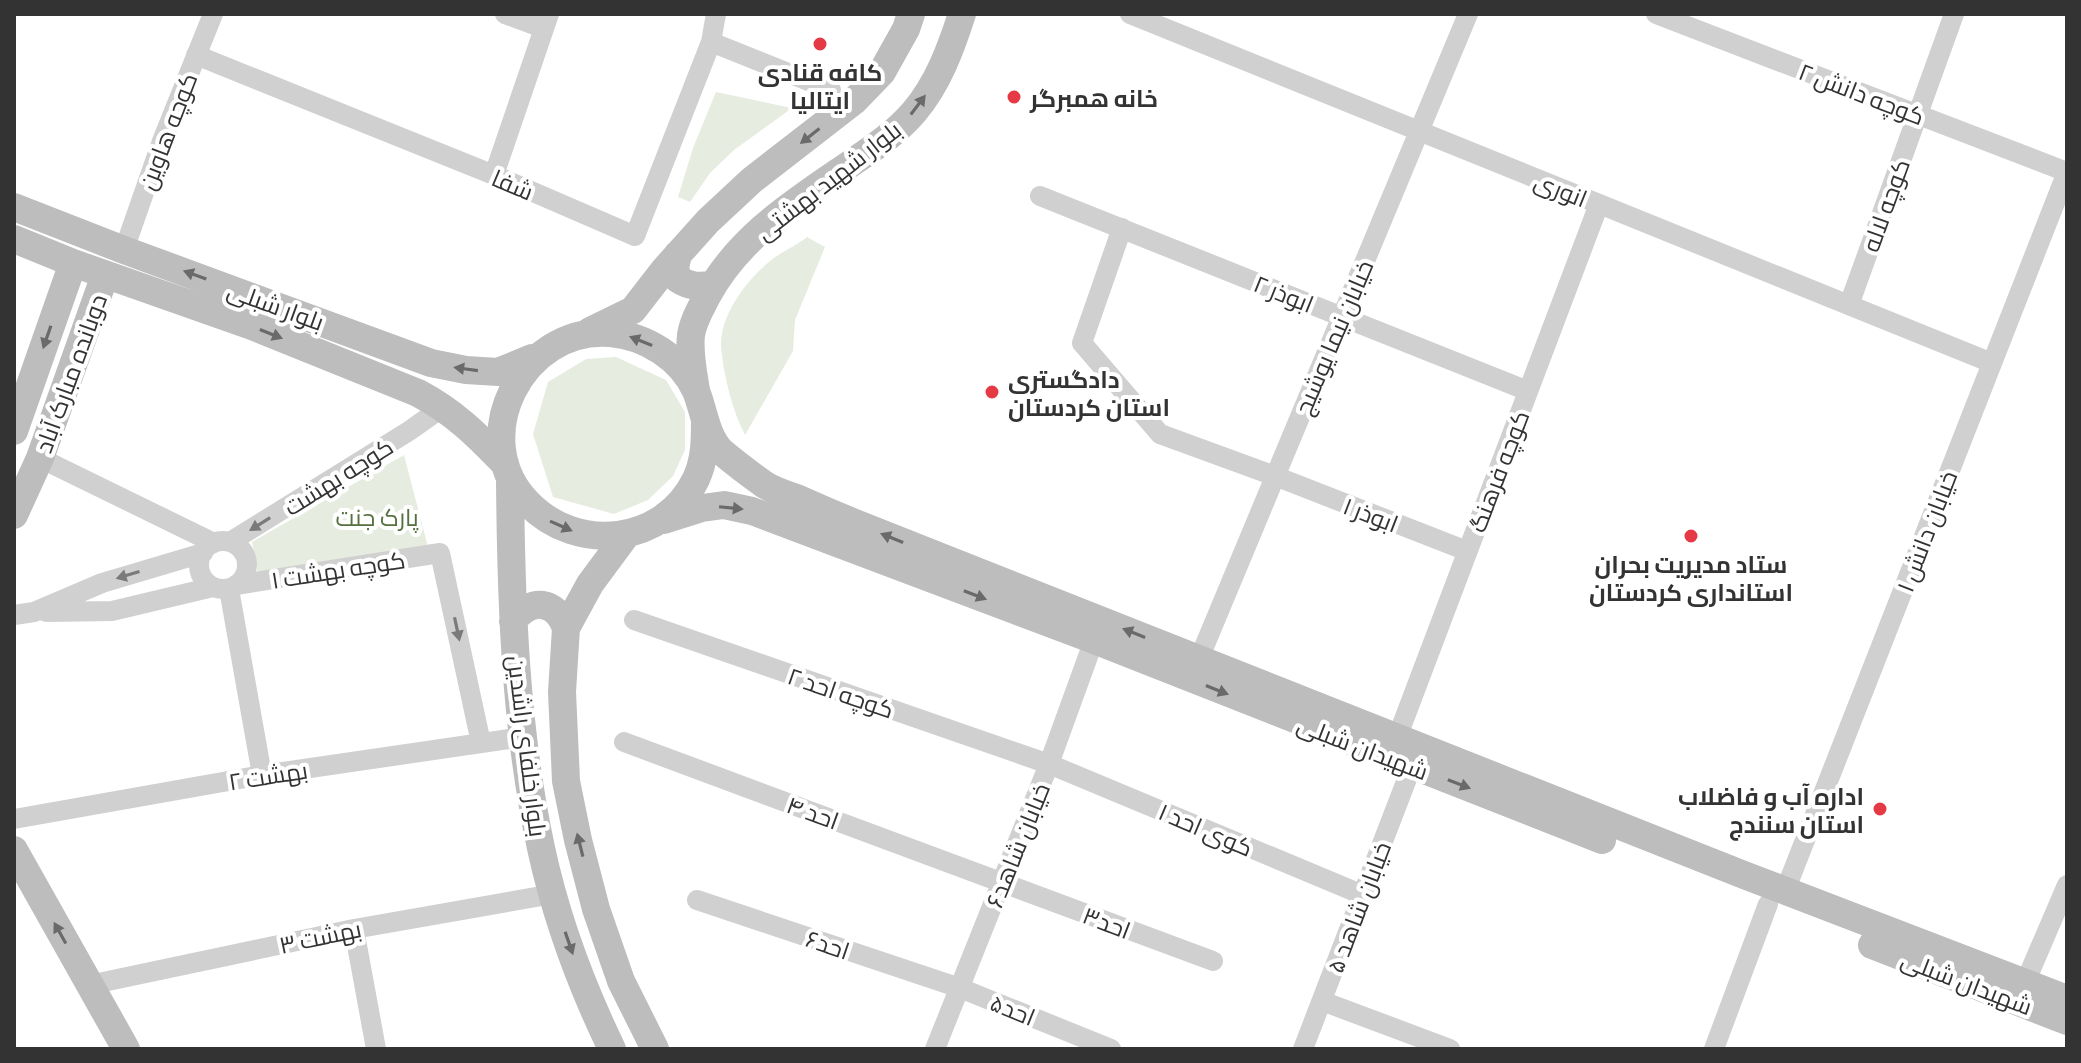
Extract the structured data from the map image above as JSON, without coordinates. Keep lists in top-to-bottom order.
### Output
{
  "streets": {
    "street": [
      "کوچه دانش ۲",
      "کوچه هاوین",
      "بلوار شهید بهشتی",
      "شفا",
      "انوری",
      "کوچه لاله",
      "ابوذر ۲",
      "بلوار شبلی",
      "خیابان نیما یوشیج",
      "دوبانده مبارک آباد",
      "کوچه فرهنگ",
      "کوچه بهشت",
      "ابوذر ۱",
      "خیابان دانش ۱",
      "کوچه بهشت ۱",
      "کوچه احد ۲",
      "بلوار خلفای راشدین",
      "شهیدان شبلی",
      "بهشت ۲",
      "احد ۴",
      "کوی احد ۱",
      "خیابان شاهد۶",
      "خیابان شاهد ۵",
      "احد۳",
      "بهشت ۳",
      "احد۶",
      "احد۵"
    ]
  },
  "crossings": [
    ["کوچه دانش ۲", "کوچه لاله"],
    ["کوچه دانش ۲", "خیابان دانش ۱"],
    ["کوچه هاوین", "شفا"],
    ["کوچه هاوین", "بلوار شبلی"],
    ["بلوار شهید بهشتی", "بلوار شبلی"],
    ["بلوار شهید بهشتی", "بلوار خلفای راشدین"],
    ["بلوار شهید بهشتی", "شهیدان شبلی"],
    ["انوری", "کوچه لاله"],
    ["انوری", "خیابان نیما یوشیج"],
    ["انوری", "کوچه فرهنگ"],
    ["انوری", "خیابان دانش ۱"],
    ["ابوذر ۲", "خیابان نیما یوشیج"],
    ["ابوذر ۲", "کوچه فرهنگ"],
    ["ابوذر ۲", "ابوذر ۱"],
    ["بلوار شبلی", "دوبانده مبارک آباد"],
    ["بلوار شبلی", "کوچه بهشت"],
    ["بلوار شبلی", "بلوار خلفای راشدین"],
    ["بلوار شبلی", "شهیدان شبلی"],
    ["خیابان نیما یوشیج", "ابوذر ۱"],
    ["خیابان نیما یوشیج", "شهیدان شبلی"],
    ["کوچه فرهنگ", "ابوذر ۱"],
    ["کوچه فرهنگ", "شهیدان شبلی"],
    ["کوچه بهشت", "کوچه بهشت ۱"],
    ["خیابان دانش ۱", "شهیدان شبلی"],
    ["کوچه بهشت ۱", "بهشت ۲"],
    ["کوچه احد ۲", "کوی احد ۱"],
    ["کوچه احد ۲", "خیابان شاهد۶"],
    ["بلوار خلفای راشدین", "شهیدان شبلی"],
    ["بلوار خلفای راشدین", "بهشت ۲"],
    ["بلوار خلفای راشدین", "بهشت ۳"],
    ["شهیدان شبلی", "خیابان شاهد۶"],
    ["شهیدان شبلی", "خیابان شاهد ۵"],
    ["احد ۴", "خیابان شاهد۶"],
    ["احد ۴", "احد۳"],
    ["کوی احد ۱", "خیابان شاهد۶"],
    ["کوی احد ۱", "خیابان شاهد ۵"],
    ["خیابان شاهد۶", "احد۳"],
    ["خیابان شاهد۶", "احد۶"],
    ["خیابان شاهد۶", "احد۵"],
    ["احد۶", "احد۵"]
  ],
  "one_way": ["کوچه بهشت"],
  "parks": ["پارک جنت"],
  "places": [
    "کافه قنادی ایتالیا",
    "خانه همبرگر",
    "دادگستری استان کردستان",
    "ستاد مدیریت بحران استانداری کردستان",
    "اداره آب و فاضلاب استان سنندج"
  ]
}
